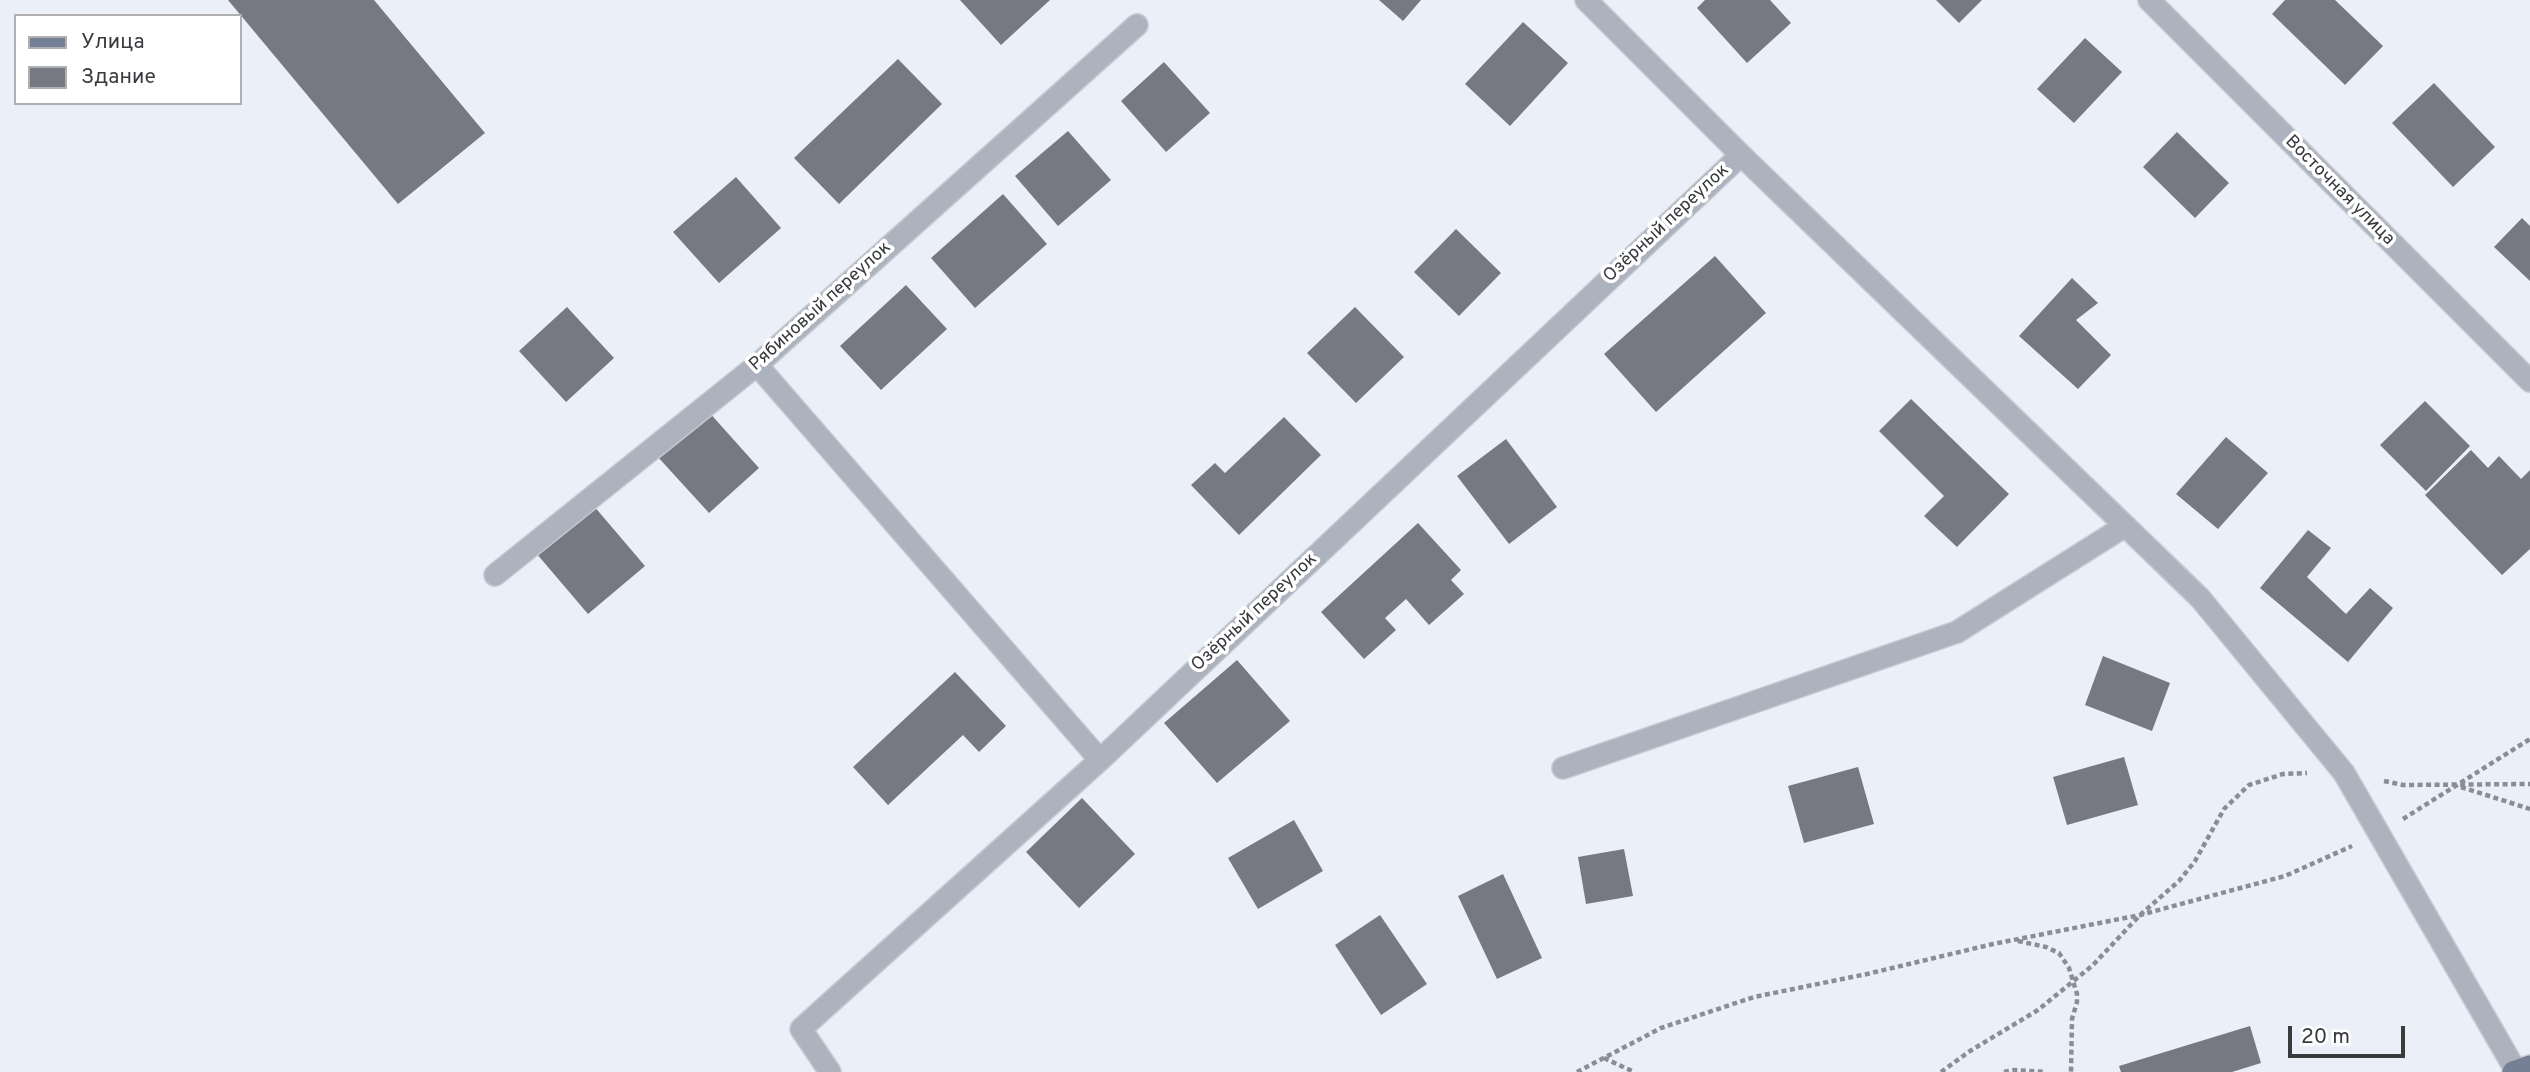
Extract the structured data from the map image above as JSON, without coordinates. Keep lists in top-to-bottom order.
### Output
{
  "streets": {
    "street": ["Восточная улица", "Озёрный переулок", "Рябиновый переулок"]
  },
  "legend": ["Улица", "Здание"],
  "scale_bar": "20 m"
}
